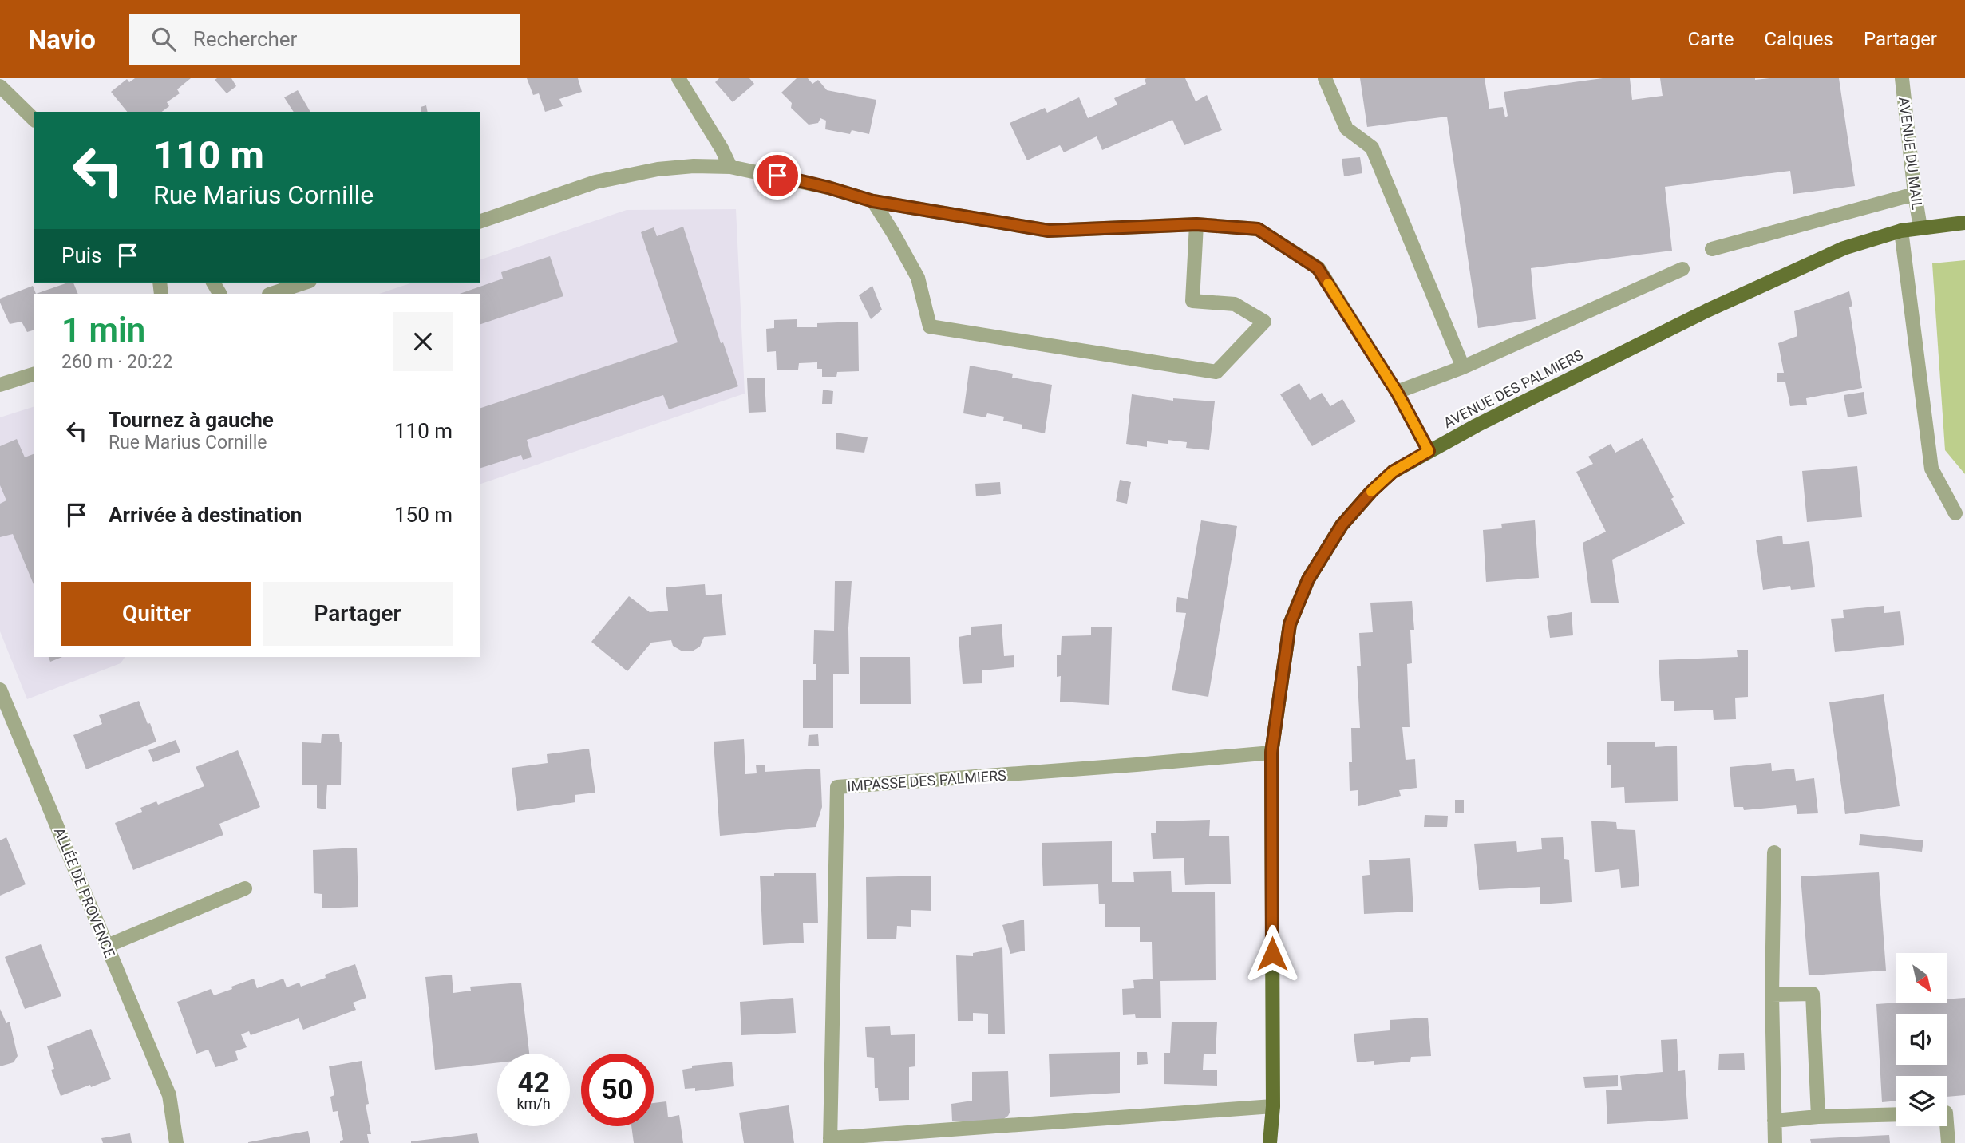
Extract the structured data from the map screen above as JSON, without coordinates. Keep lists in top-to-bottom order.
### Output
{
  "streets": {
    "main road": ["AVENUE DES PALMIERS"],
    "street": ["AVENUE DU MAIL", "IMPASSE DES PALMIERS", "ALLÉE DE PROVENCE"]
  },
  "crossings": [
    ["AVENUE DU MAIL", "AVENUE DES PALMIERS"],
    ["AVENUE DES PALMIERS", "IMPASSE DES PALMIERS"]
  ],
  "north": "bottom right",
  "page": {
    "header": "Navio",
    "search": "Rechercher",
    "nav": ["Carte", "Calques", "Partager"],
    "turn": ["110 m", "Rue Marius Cornille"],
    "then": "Puis",
    "heading": ["1 min", "260 m · 20:22"],
    "list": [
      {
        "name": "Tournez à gauche",
        "note": "Rue Marius Cornille",
        "value": "110 m"
      },
      {
        "name": "Arrivée à destination",
        "value": "150 m"
      }
    ],
    "buttons": ["Quitter", "Partager"],
    "speed": "42 km/h",
    "limit": "50"
  }
}
